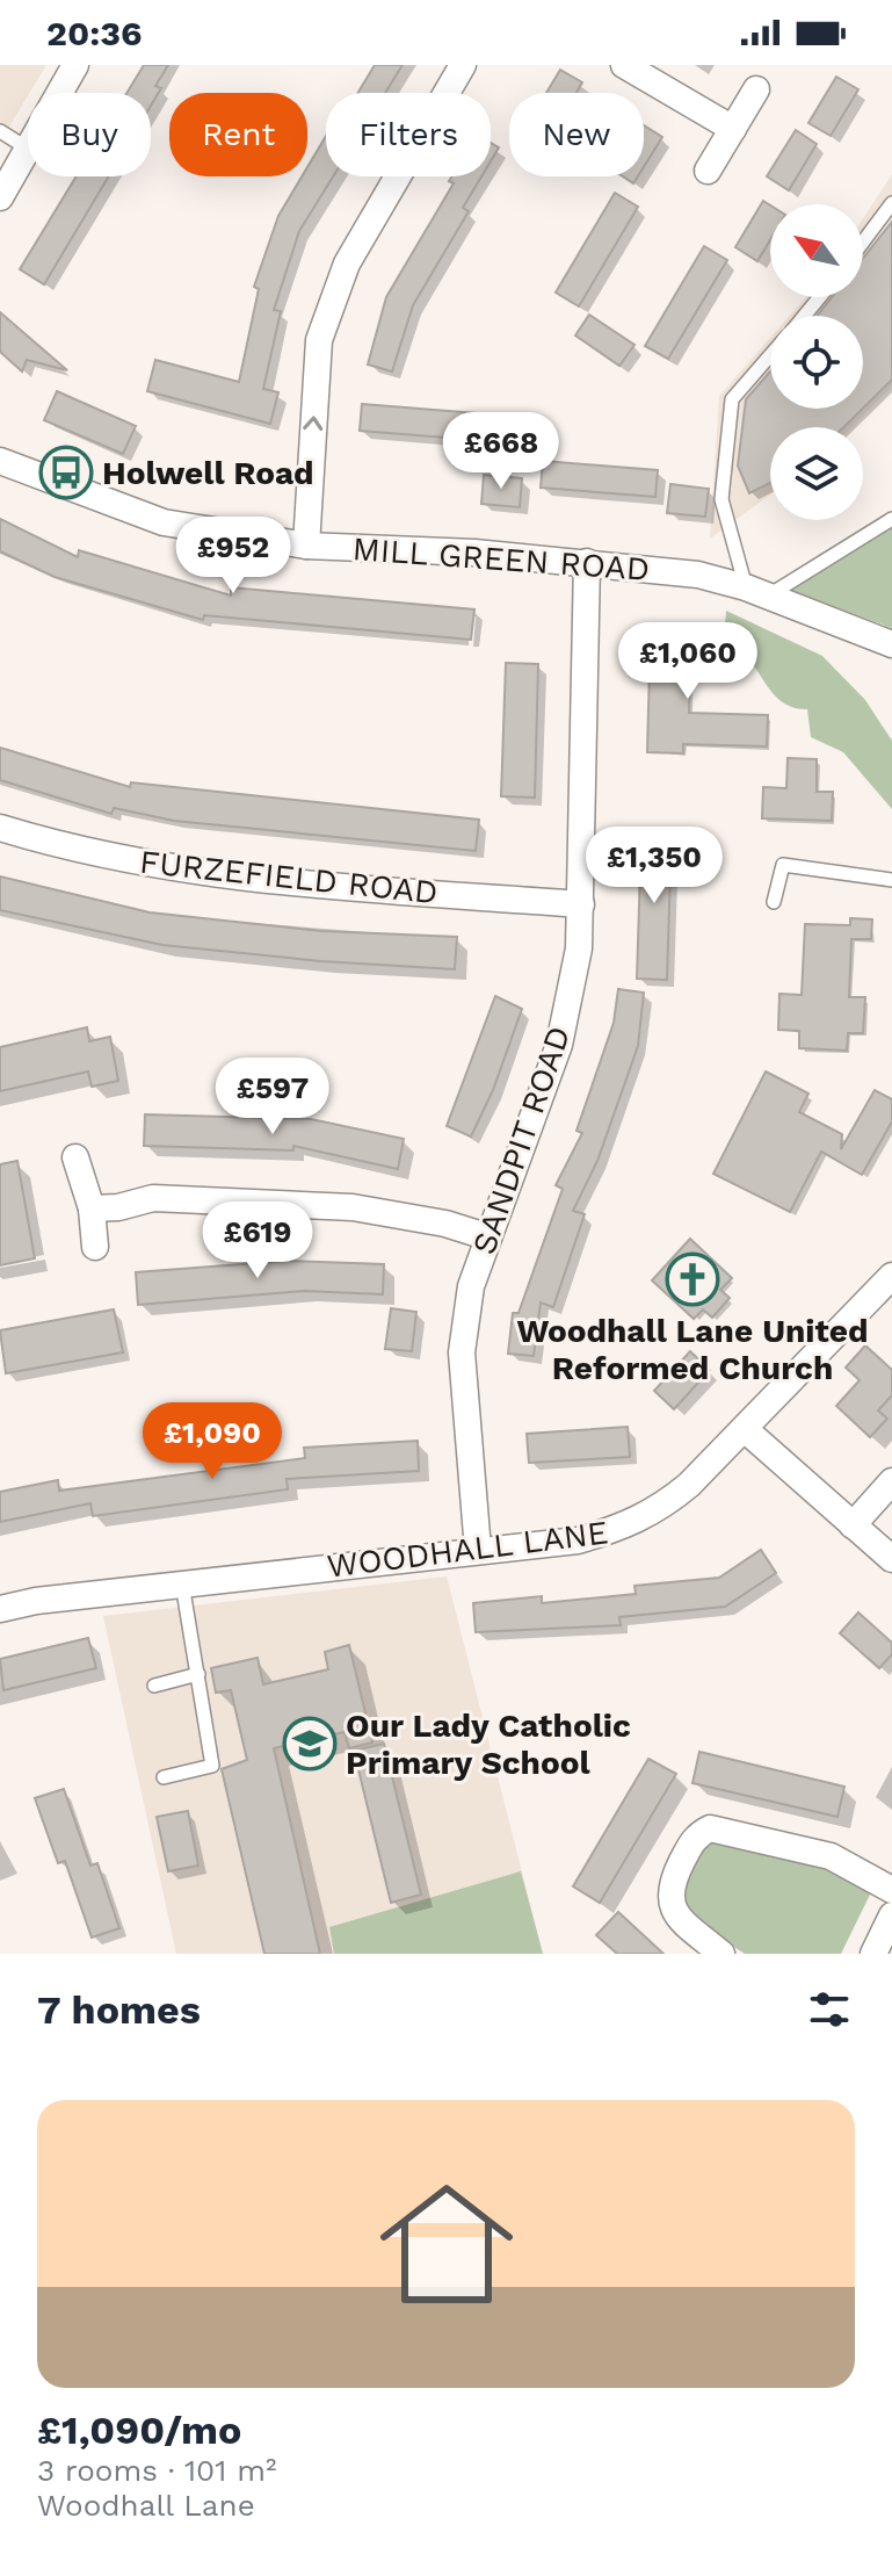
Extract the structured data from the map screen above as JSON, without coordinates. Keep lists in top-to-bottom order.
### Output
{
  "streets": {
    "street": [
      "MILL GREEN ROAD",
      "FURZEFIELD ROAD",
      "SANDPIT ROAD",
      "WOODHALL LANE"
    ]
  },
  "crossings": [
    ["MILL GREEN ROAD", "SANDPIT ROAD"],
    ["FURZEFIELD ROAD", "SANDPIT ROAD"],
    ["SANDPIT ROAD", "WOODHALL LANE"]
  ],
  "places": {
    "bus stop": ["Holwell Road"],
    "church": ["Woodhall Lane United Reformed Church"],
    "school or university": ["Our Lady Catholic Primary School"]
  },
  "north": "top left",
  "page": {
    "status": "20:36",
    "chip": [
      "Buy",
      "Rent",
      "Filters",
      "New"
    ],
    "price": [
      "£668",
      "£952",
      "£1,060",
      "£1,350",
      "£597",
      "£619",
      "£1,090"
    ],
    "heading": "7 homes",
    "list": [
      {
        "name": "£1,090/mo",
        "note": "3 rooms · 101 m² · Woodhall Lane"
      }
    ]
  }
}
